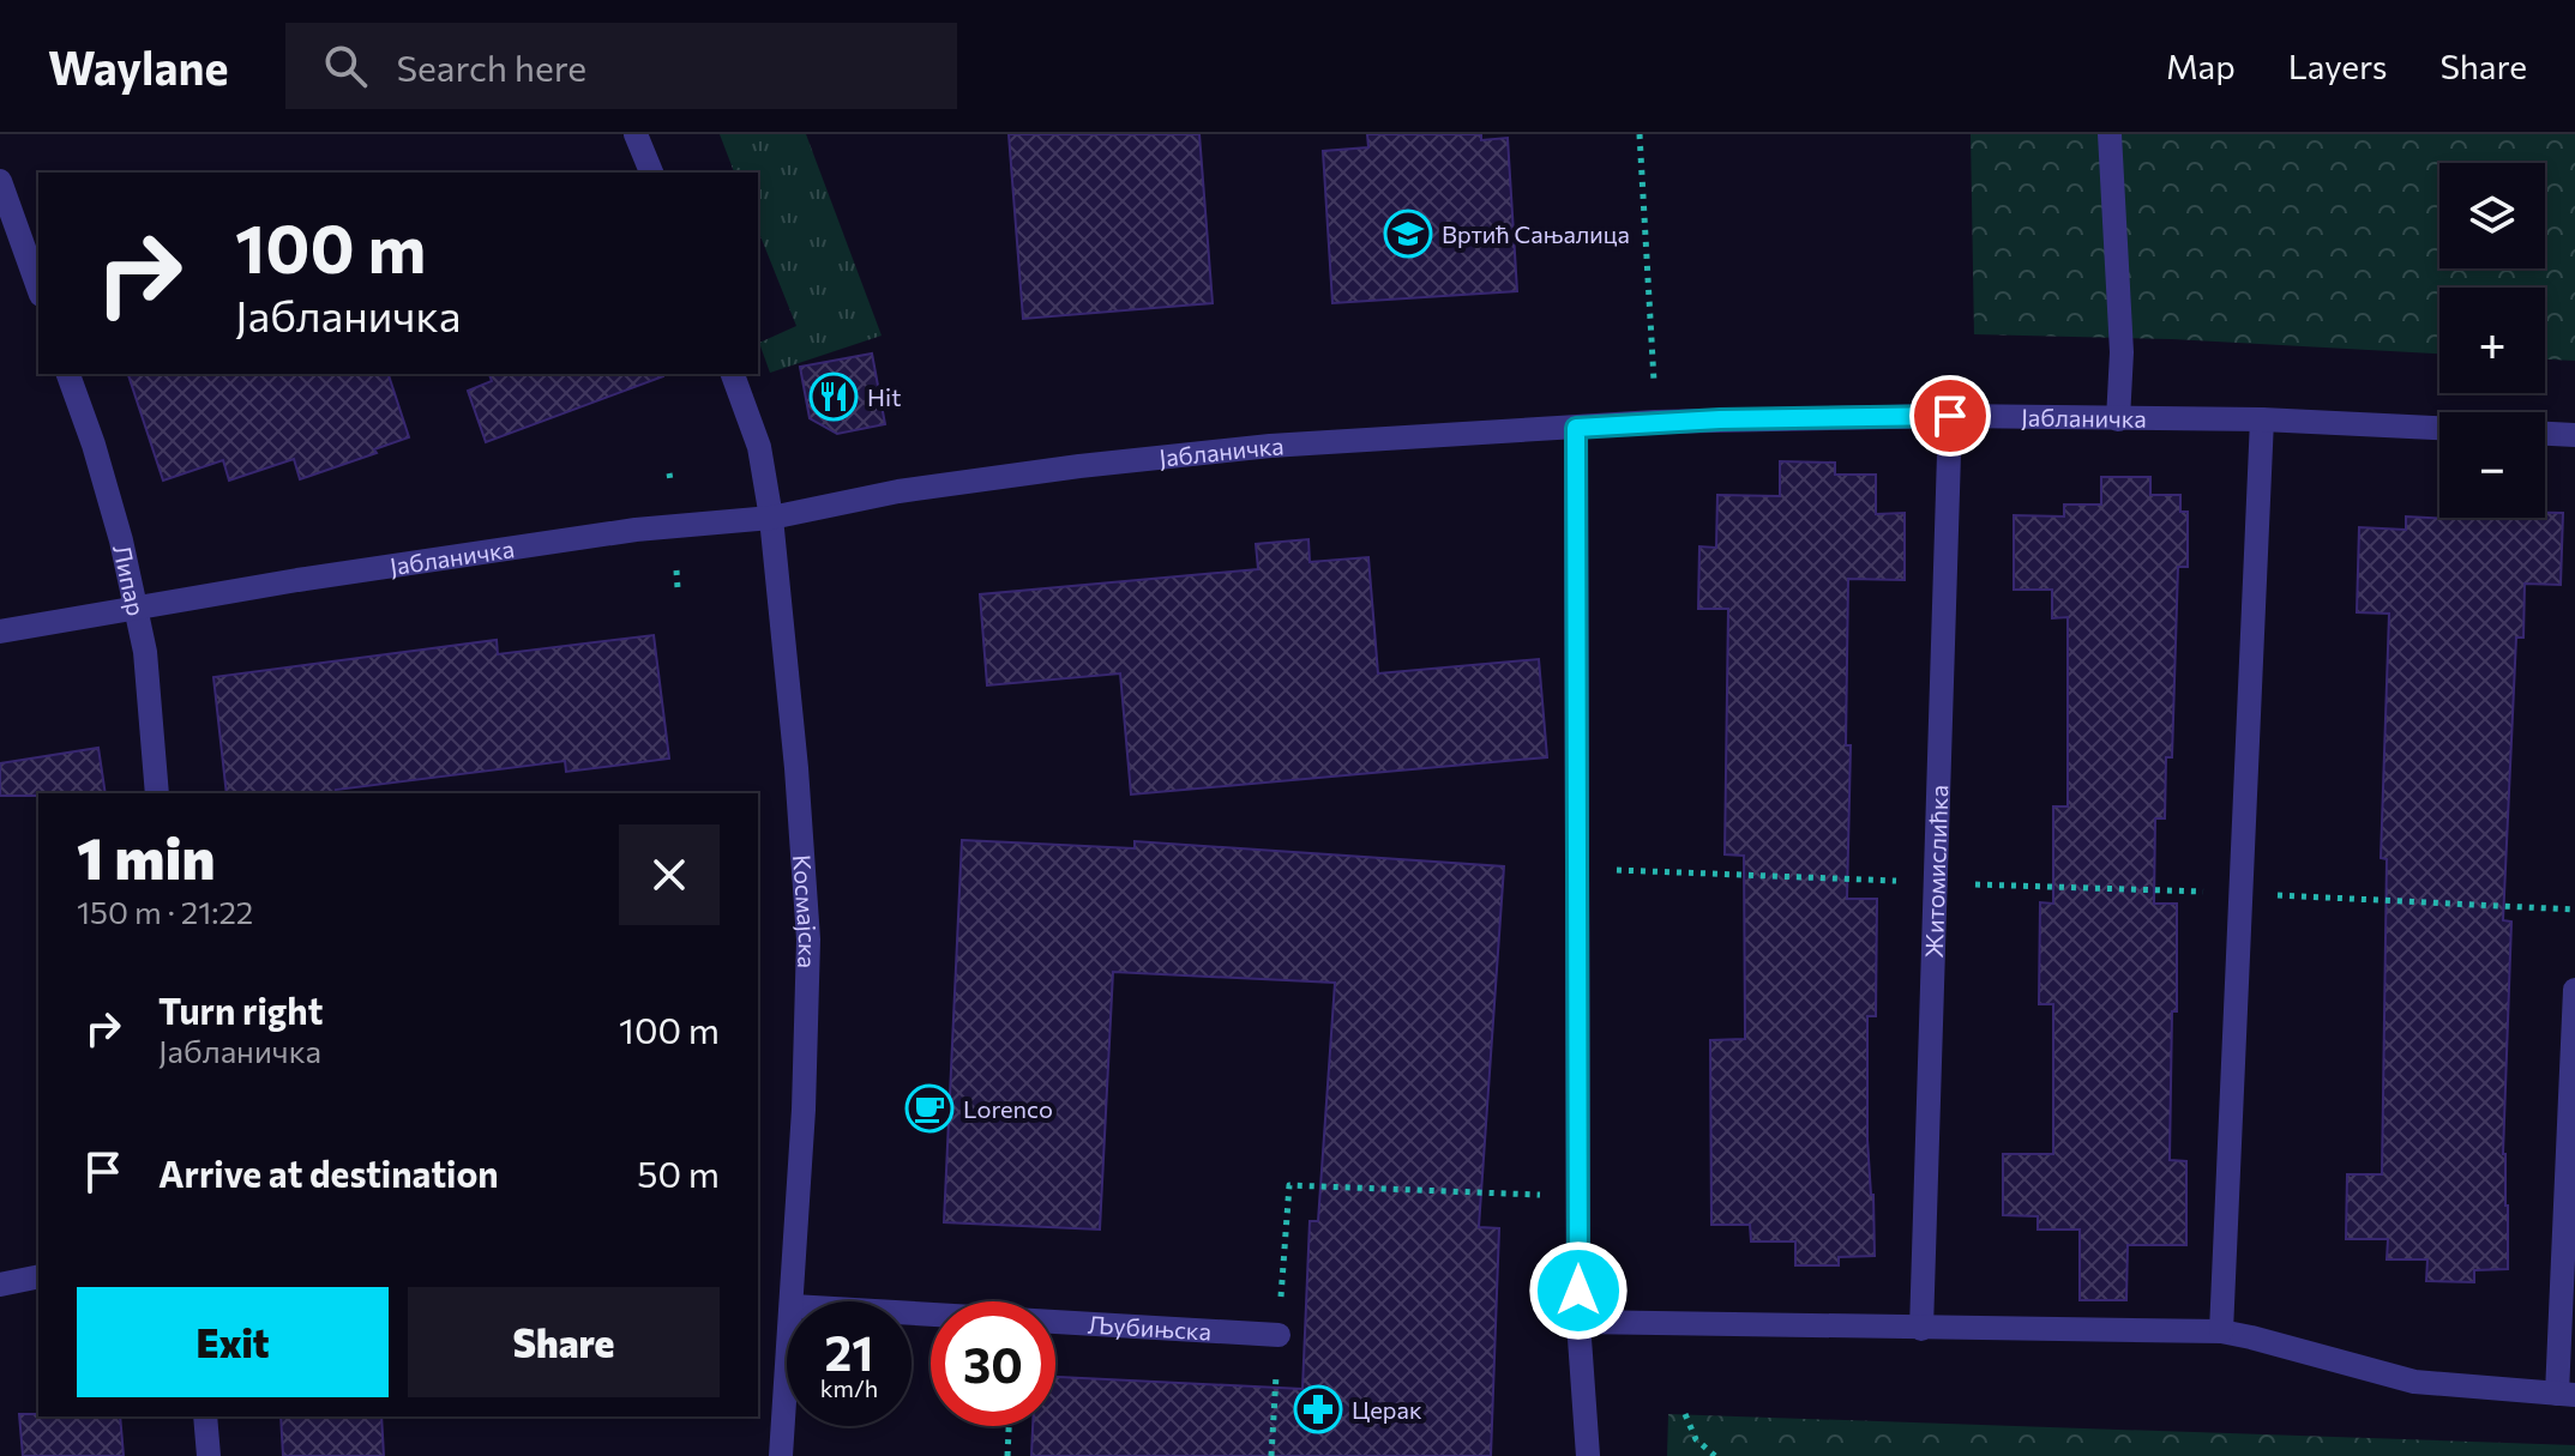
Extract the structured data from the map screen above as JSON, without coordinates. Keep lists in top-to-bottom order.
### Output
{
  "streets": {
    "street": [
      "Јабланичка",
      "Липар",
      "Житомислићка",
      "Космајска",
      "Љубињска"
    ]
  },
  "crossings": [
    ["Јабланичка", "Липар"],
    ["Јабланичка", "Житомислићка"],
    ["Јабланичка", "Космајска"]
  ],
  "places": {
    "school or university": ["Вртић Сањалица"],
    "restaurant": ["Hit"],
    "cafe": ["Lorenco"],
    "pharmacy": ["Церак"]
  },
  "page": {
    "header": "Waylane",
    "search": "Search here",
    "nav": ["Map", "Layers", "Share"],
    "map_buttons": ["+", "−"],
    "turn": ["100 m", "Јабланичка"],
    "heading": ["1 min", "150 m · 21:22"],
    "list": [
      {
        "name": "Turn right",
        "note": "Јабланичка",
        "value": "100 m"
      },
      {
        "name": "Arrive at destination",
        "value": "50 m"
      }
    ],
    "buttons": ["Exit", "Share"],
    "speed": "21 km/h",
    "limit": "30"
  }
}
